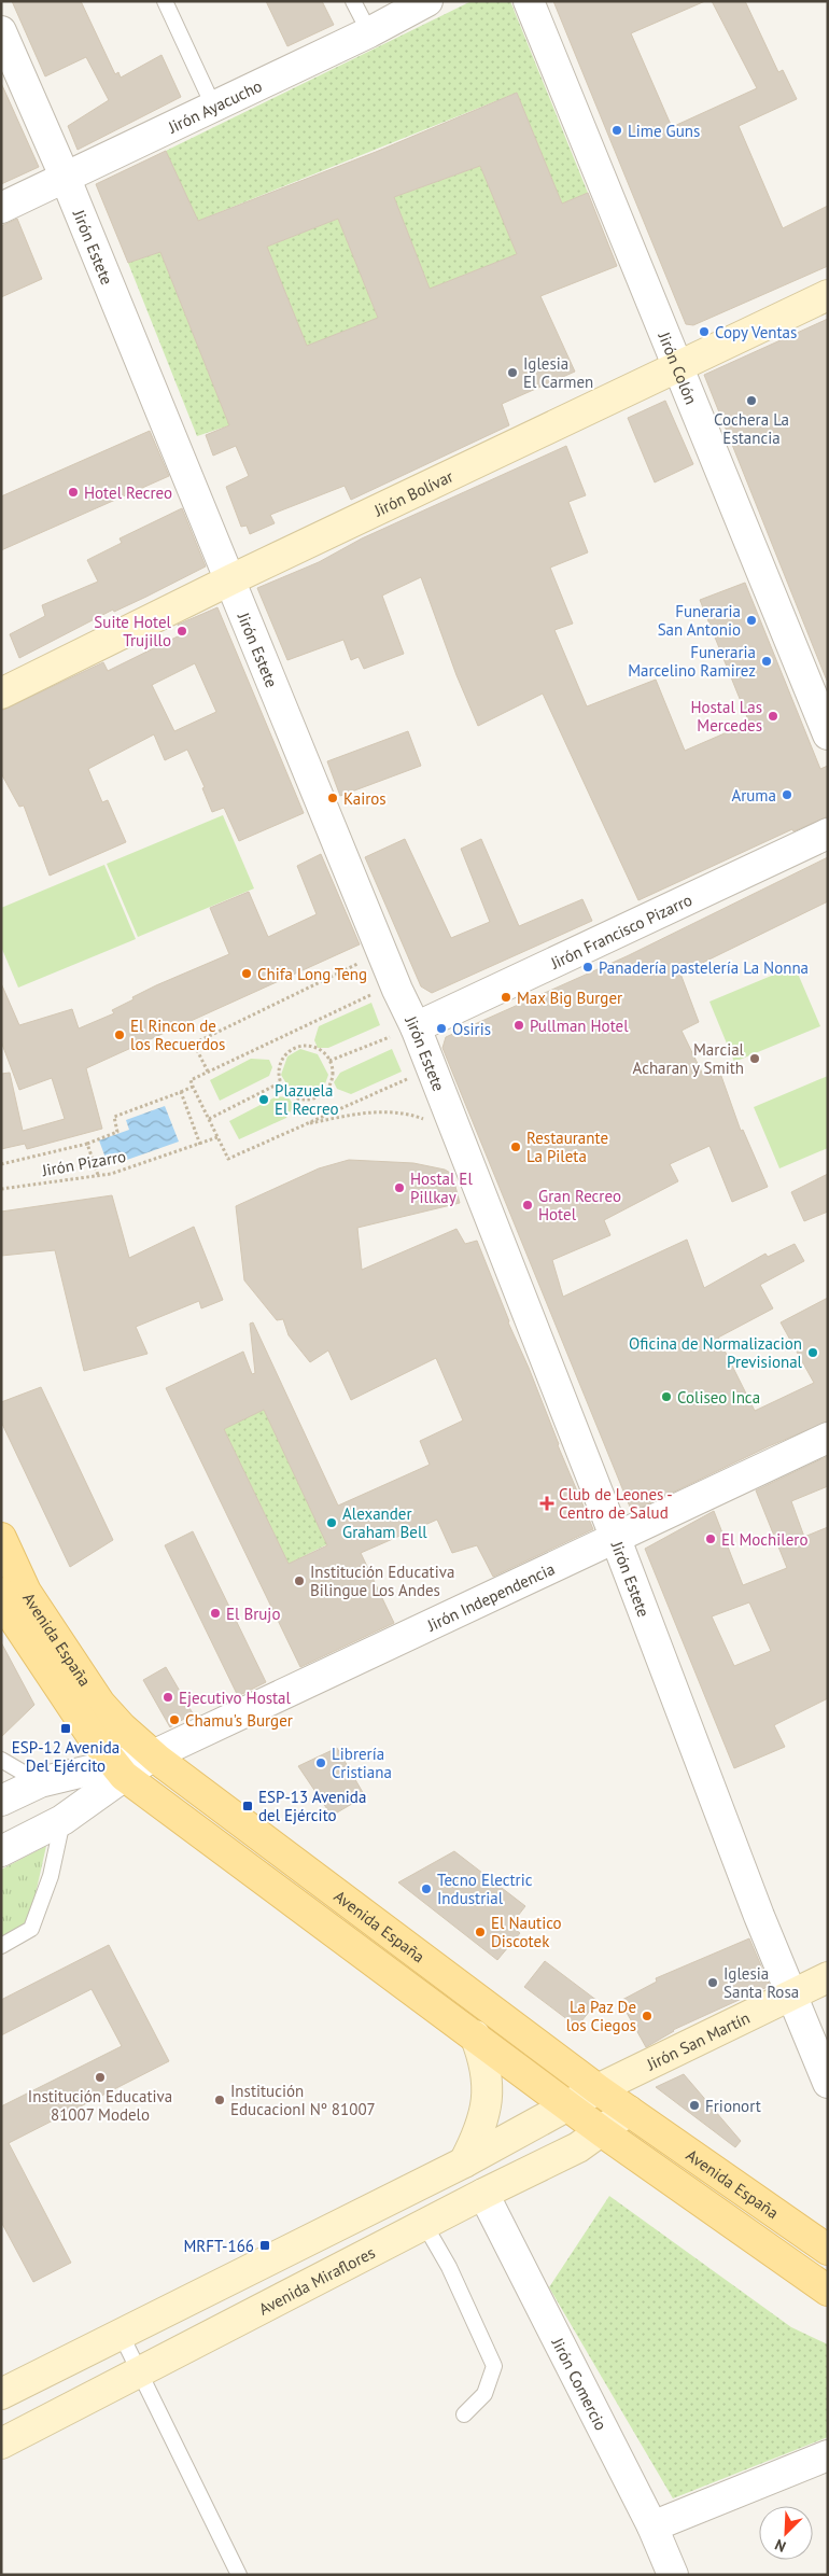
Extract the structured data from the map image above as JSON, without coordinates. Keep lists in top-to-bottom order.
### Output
{
  "streets": {
    "main road": [
      "Jirón Bolívar",
      "Avenida España",
      "Jirón San Martín",
      "Avenida Miraflores"
    ],
    "street": [
      "Jirón Ayacucho",
      "Jirón Estete",
      "Jirón Colón",
      "Jirón Francisco Pizarro",
      "Jirón Independencia",
      "Jirón Comercio"
    ],
    "path": ["Jirón Pizarro"]
  },
  "crossings": [
    ["Jirón Ayacucho", "Jirón Estete"],
    ["Jirón Estete", "Jirón Bolívar"],
    ["Jirón Estete", "Jirón Francisco Pizarro"],
    ["Jirón Estete", "Jirón Independencia"],
    ["Jirón Estete", "Jirón San Martín"],
    ["Jirón Colón", "Jirón Bolívar"],
    ["Jirón Independencia", "Avenida España"],
    ["Avenida España", "Jirón San Martín"],
    ["Avenida España", "Avenida Miraflores"],
    ["Avenida Miraflores", "Jirón Comercio"]
  ],
  "places": {
    "other": [
      "Lime Guns",
      "Copy Ventas",
      "Iglesia El Carmen",
      "Cochera La Estancia",
      "Hotel Recreo",
      "Funeraria San Antonio",
      "Suite Hotel Trujillo",
      "Funeraria Marcelino Ramirez",
      "Hostal Las Mercedes",
      "Aruma",
      "Kairos",
      "Panadería pastelería La Nonna",
      "Chifa Long Teng",
      "Max Big Burger",
      "Pullman Hotel",
      "Osiris",
      "El Rincon de los Recuerdos",
      "Marcial Acharan y Smith",
      "Plazuela El Recreo",
      "Restaurante La Pileta",
      "Hostal El Pillkay",
      "Gran Recreo Hotel",
      "Oficina de Normalizacion Previsional",
      "Coliseo Inca",
      "Alexander Graham Bell",
      "El Mochilero",
      "Institución Educativa Bilingue Los Andes",
      "El Brujo",
      "Ejecutivo Hostal",
      "Chamu's Burger",
      "Librería Cristiana",
      "Tecno Electric Industrial",
      "El Nautico Discotek",
      "Iglesia Santa Rosa",
      "La Paz De los Ciegos",
      "Institución Educativa 81007 Modelo",
      "Institución EducacionI Nº 81007",
      "Frionort"
    ],
    "health": ["Club de Leones - Centro de Salud"],
    "transit": ["ESP-12 Avenida Del Ejército", "ESP-13 Avenida del Ejército", "MRFT-166"]
  },
  "north": "bottom left"
}
